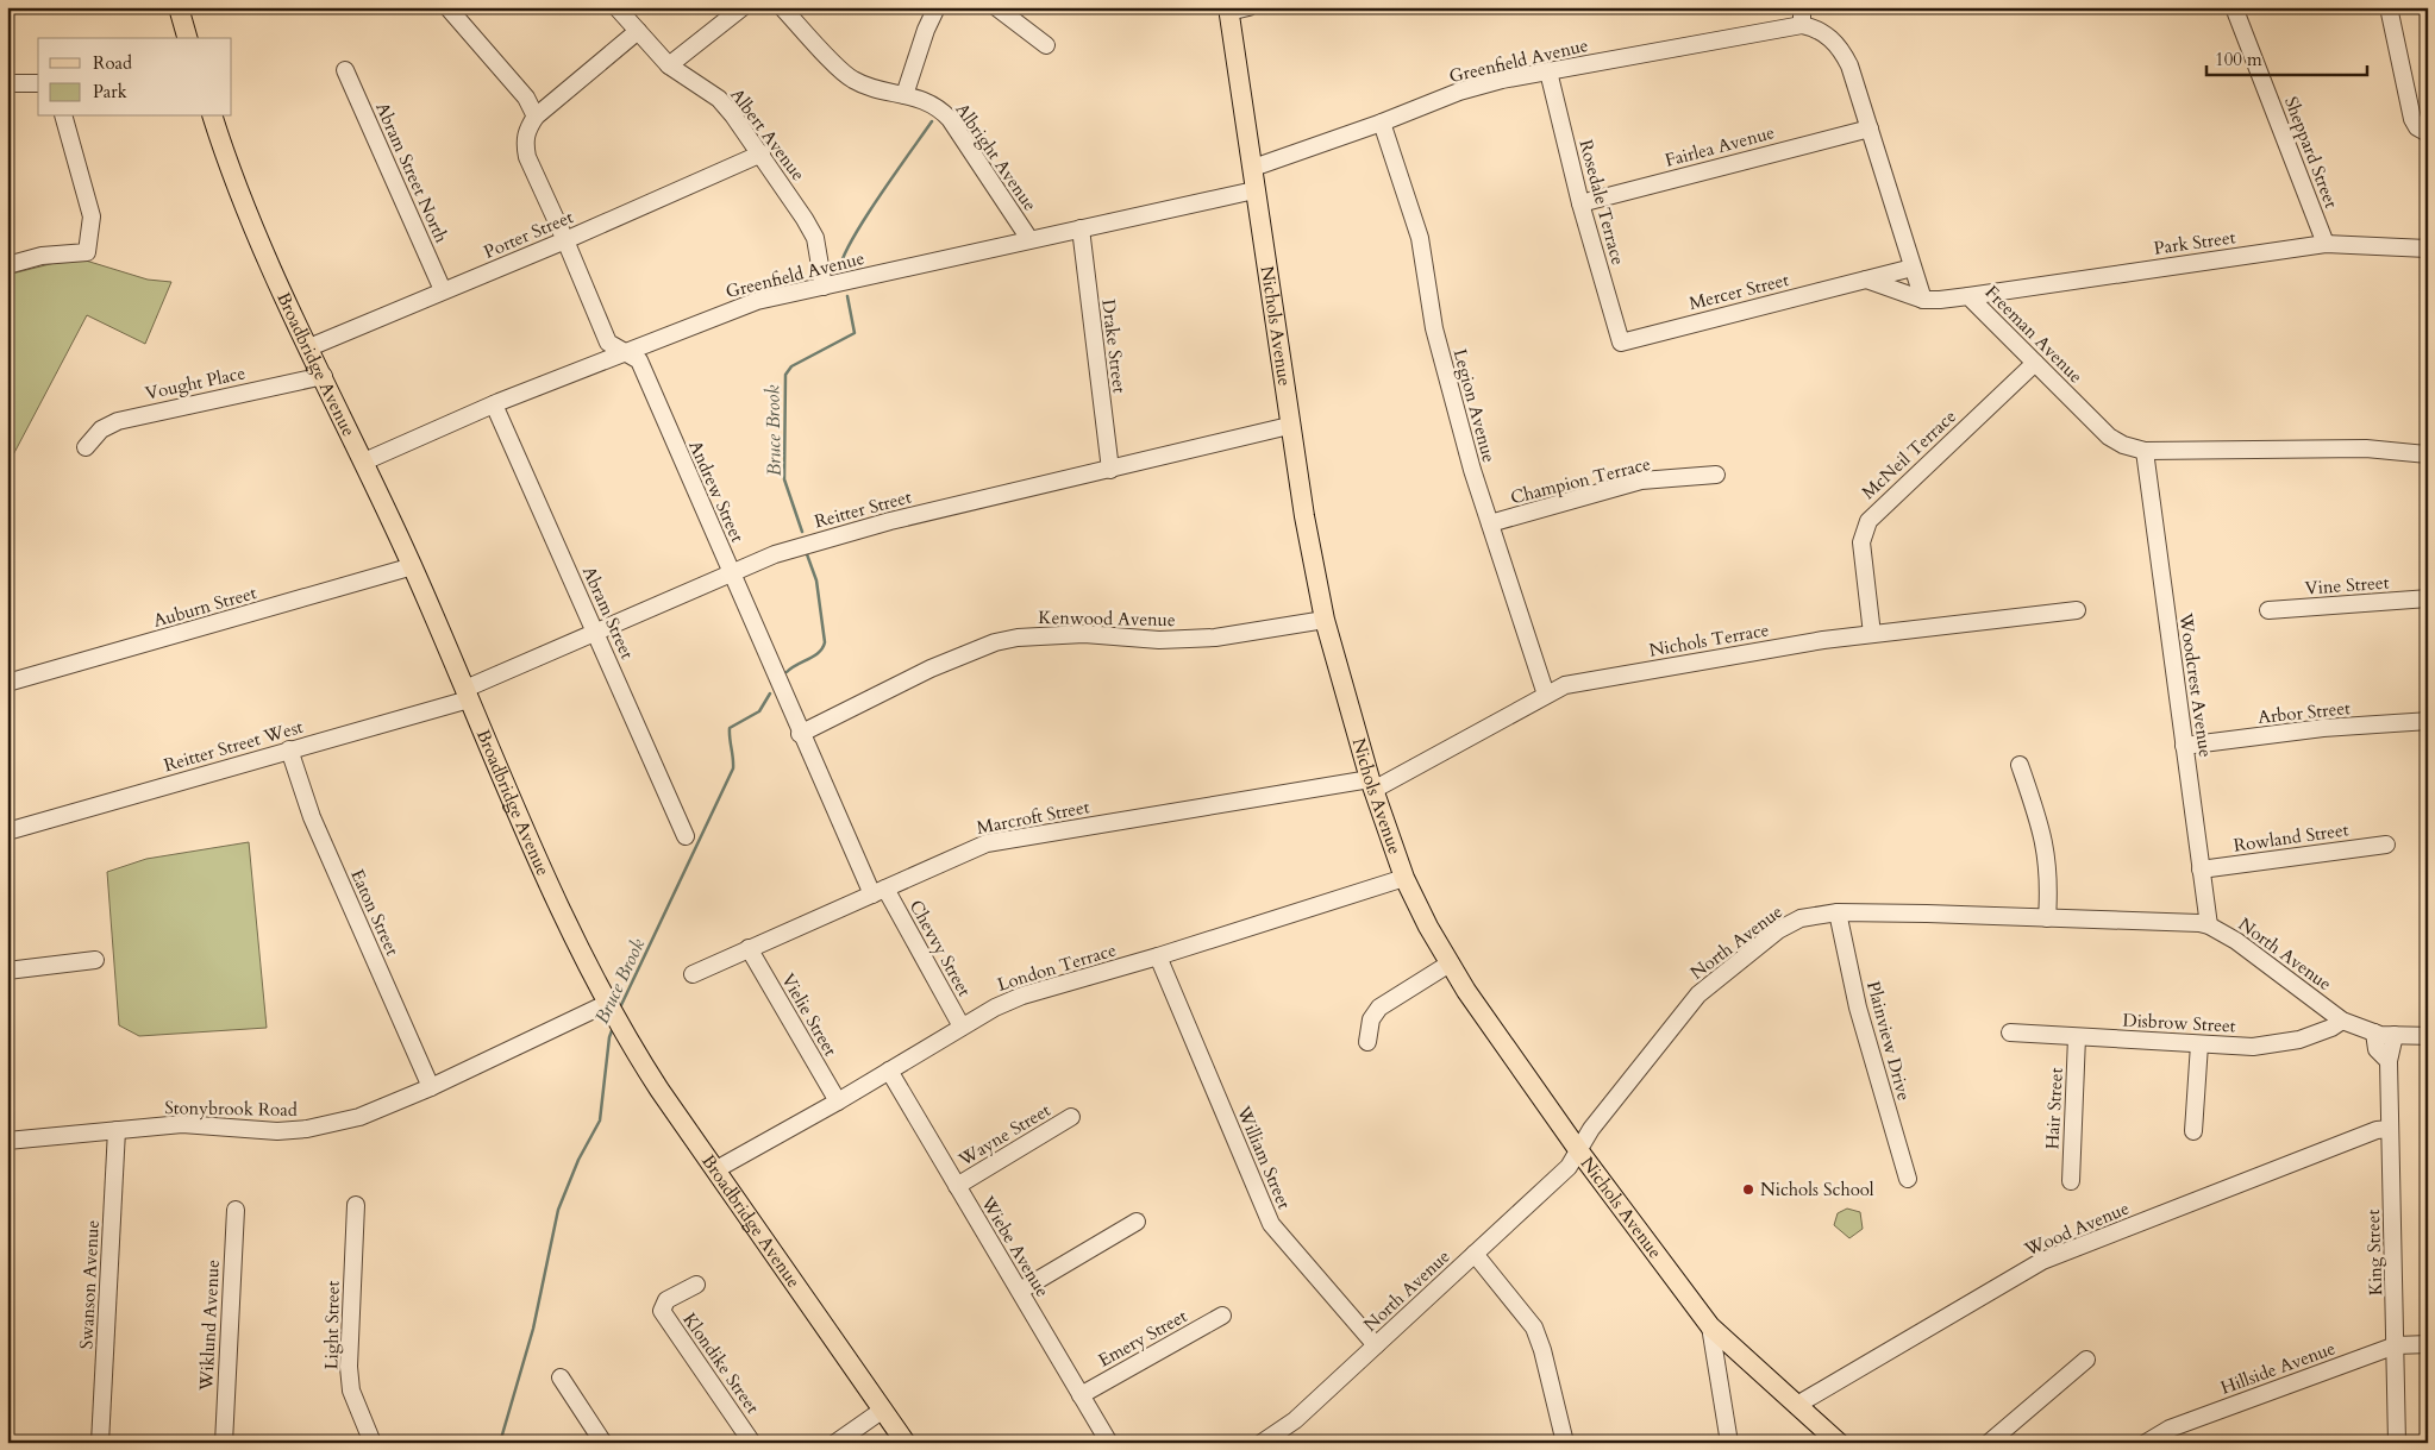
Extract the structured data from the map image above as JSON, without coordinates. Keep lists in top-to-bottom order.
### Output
{
  "streets": {
    "main road": ["Nichols Avenue", "Broadbridge Avenue"],
    "street": [
      "Greenfield Avenue",
      "Albert Avenue",
      "Fairlea Avenue",
      "Sheppard Street",
      "Albright Avenue",
      "Abram Street North",
      "Rosedale Terrace",
      "Porter Street",
      "Park Street",
      "Mercer Street",
      "Freeman Avenue",
      "Drake Street",
      "Vought Place",
      "Legion Avenue",
      "McNeil Terrace",
      "Champion Terrace",
      "Andrew Street",
      "Reitter Street",
      "Vine Street",
      "Auburn Street",
      "Abram Street",
      "Kenwood Avenue",
      "Nichols Terrace",
      "Woodcrest Avenue",
      "Arbor Street",
      "Reitter Street West",
      "Marcroft Street",
      "Rowland Street",
      "Eaton Street",
      "North Avenue",
      "Chevvy Street",
      "London Terrace",
      "Vielie Street",
      "Disbrow Street",
      "Plainview Drive",
      "Stonybrook Road",
      "Hair Street",
      "Wayne Street",
      "William Street",
      "Wood Avenue",
      "Wiebe Avenue",
      "King Street",
      "Swanson Avenue",
      "Wiklund Avenue",
      "Light Street",
      "Emery Street",
      "Klondike Street",
      "Hillside Avenue"
    ]
  },
  "crossings": [
    ["Greenfield Avenue", "Albert Avenue"],
    ["Greenfield Avenue", "Albright Avenue"],
    ["Greenfield Avenue", "Rosedale Terrace"],
    ["Greenfield Avenue", "Nichols Avenue"],
    ["Greenfield Avenue", "Drake Street"],
    ["Greenfield Avenue", "Broadbridge Avenue"],
    ["Greenfield Avenue", "Legion Avenue"],
    ["Greenfield Avenue", "Andrew Street"],
    ["Greenfield Avenue", "Abram Street"],
    ["Albert Avenue", "Porter Street"],
    ["Fairlea Avenue", "Rosedale Terrace"],
    ["Sheppard Street", "Park Street"],
    ["Abram Street North", "Porter Street"],
    ["Rosedale Terrace", "Mercer Street"],
    ["Porter Street", "Broadbridge Avenue"],
    ["Porter Street", "Andrew Street"],
    ["Park Street", "Freeman Avenue"],
    ["Nichols Avenue", "Reitter Street"],
    ["Nichols Avenue", "Kenwood Avenue"],
    ["Nichols Avenue", "Nichols Terrace"],
    ["Nichols Avenue", "Marcroft Street"],
    ["Nichols Avenue", "North Avenue"],
    ["Nichols Avenue", "London Terrace"],
    ["Nichols Avenue", "Wood Avenue"],
    ["Freeman Avenue", "McNeil Terrace"],
    ["Freeman Avenue", "Woodcrest Avenue"],
    ["Drake Street", "Reitter Street"],
    ["Broadbridge Avenue", "Vought Place"],
    ["Broadbridge Avenue", "Reitter Street"],
    ["Broadbridge Avenue", "Auburn Street"],
    ["Broadbridge Avenue", "Reitter Street West"],
    ["Broadbridge Avenue", "London Terrace"],
    ["Broadbridge Avenue", "Stonybrook Road"],
    ["Legion Avenue", "Champion Terrace"],
    ["Legion Avenue", "Nichols Terrace"],
    ["McNeil Terrace", "Nichols Terrace"],
    ["Andrew Street", "Reitter Street"],
    ["Andrew Street", "Kenwood Avenue"],
    ["Andrew Street", "Marcroft Street"],
    ["Andrew Street", "Chevvy Street"],
    ["Reitter Street", "Abram Street"],
    ["Reitter Street", "Reitter Street West"],
    ["Nichols Terrace", "Marcroft Street"],
    ["Woodcrest Avenue", "Arbor Street"],
    ["Woodcrest Avenue", "Rowland Street"],
    ["Woodcrest Avenue", "North Avenue"],
    ["Reitter Street West", "Eaton Street"],
    ["Marcroft Street", "Chevvy Street"],
    ["Marcroft Street", "Vielie Street"],
    ["Eaton Street", "Stonybrook Road"],
    ["North Avenue", "Disbrow Street"],
    ["North Avenue", "Plainview Drive"],
    ["North Avenue", "William Street"],
    ["North Avenue", "King Street"],
    ["Chevvy Street", "London Terrace"],
    ["London Terrace", "Vielie Street"],
    ["London Terrace", "William Street"],
    ["London Terrace", "Wiebe Avenue"],
    ["Disbrow Street", "Hair Street"],
    ["Stonybrook Road", "Swanson Avenue"],
    ["Wayne Street", "Wiebe Avenue"],
    ["Wood Avenue", "King Street"],
    ["Wiebe Avenue", "Emery Street"],
    ["King Street", "Hillside Avenue"]
  ],
  "water": ["Bruce Brook"],
  "places": ["Nichols School"],
  "legend": ["Road", "Park"],
  "scale_bar": "100 m"
}
